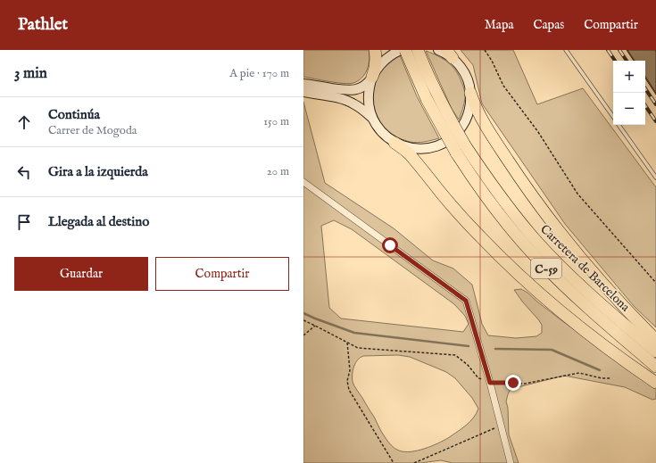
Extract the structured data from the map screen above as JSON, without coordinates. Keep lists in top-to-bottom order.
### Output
{
  "streets": {
    "highway": ["Carretera de Barcelona", "C-59"]
  },
  "page": {
    "header": "Pathlet",
    "nav": ["Mapa", "Capas", "Compartir"],
    "heading": ["3 min", "A pie · 170 m"],
    "map_buttons": ["+", "−"],
    "list": [
      ["Continúa", "Carrer de Mogoda", "150 m"],
      ["Gira a la izquierda", "20 m"],
      "Llegada al destino"
    ],
    "buttons": ["Guardar", "Compartir"]
  }
}
